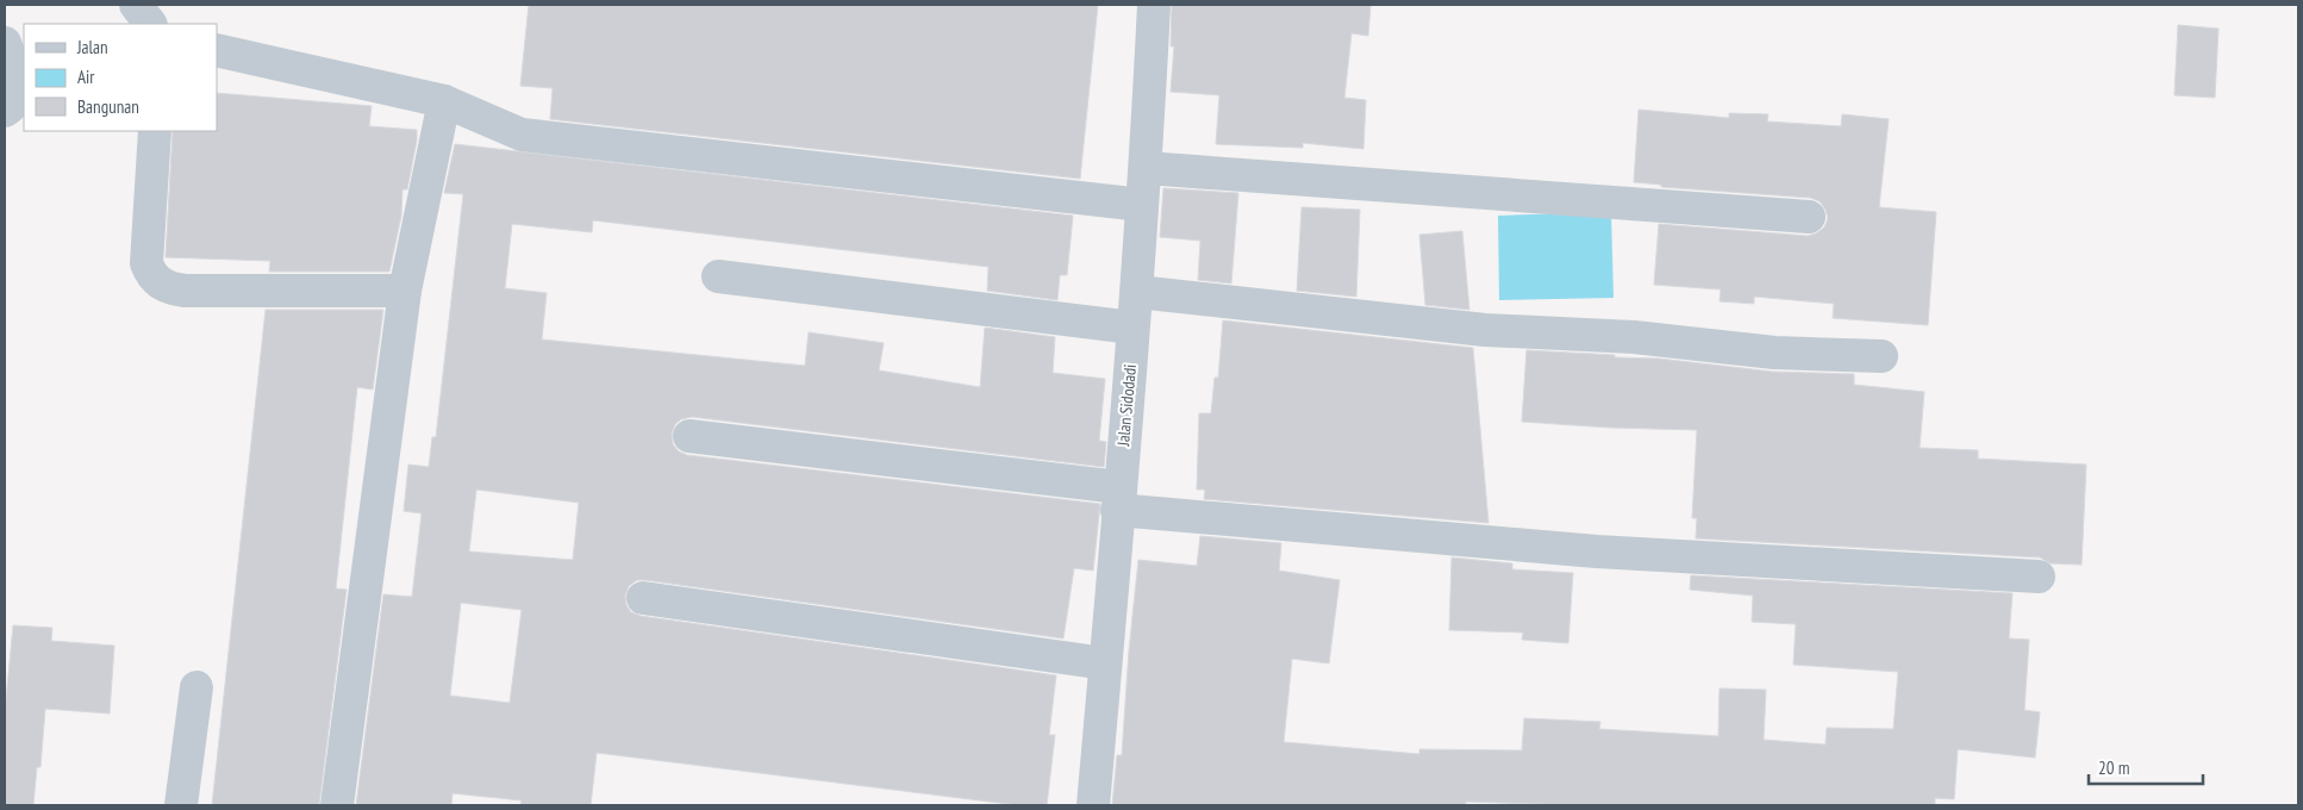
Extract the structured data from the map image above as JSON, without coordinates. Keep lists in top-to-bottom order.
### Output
{
  "streets": {
    "street": ["Jalan Sidodadi"]
  },
  "legend": ["Jalan", "Air", "Bangunan"],
  "scale_bar": "20 m"
}
